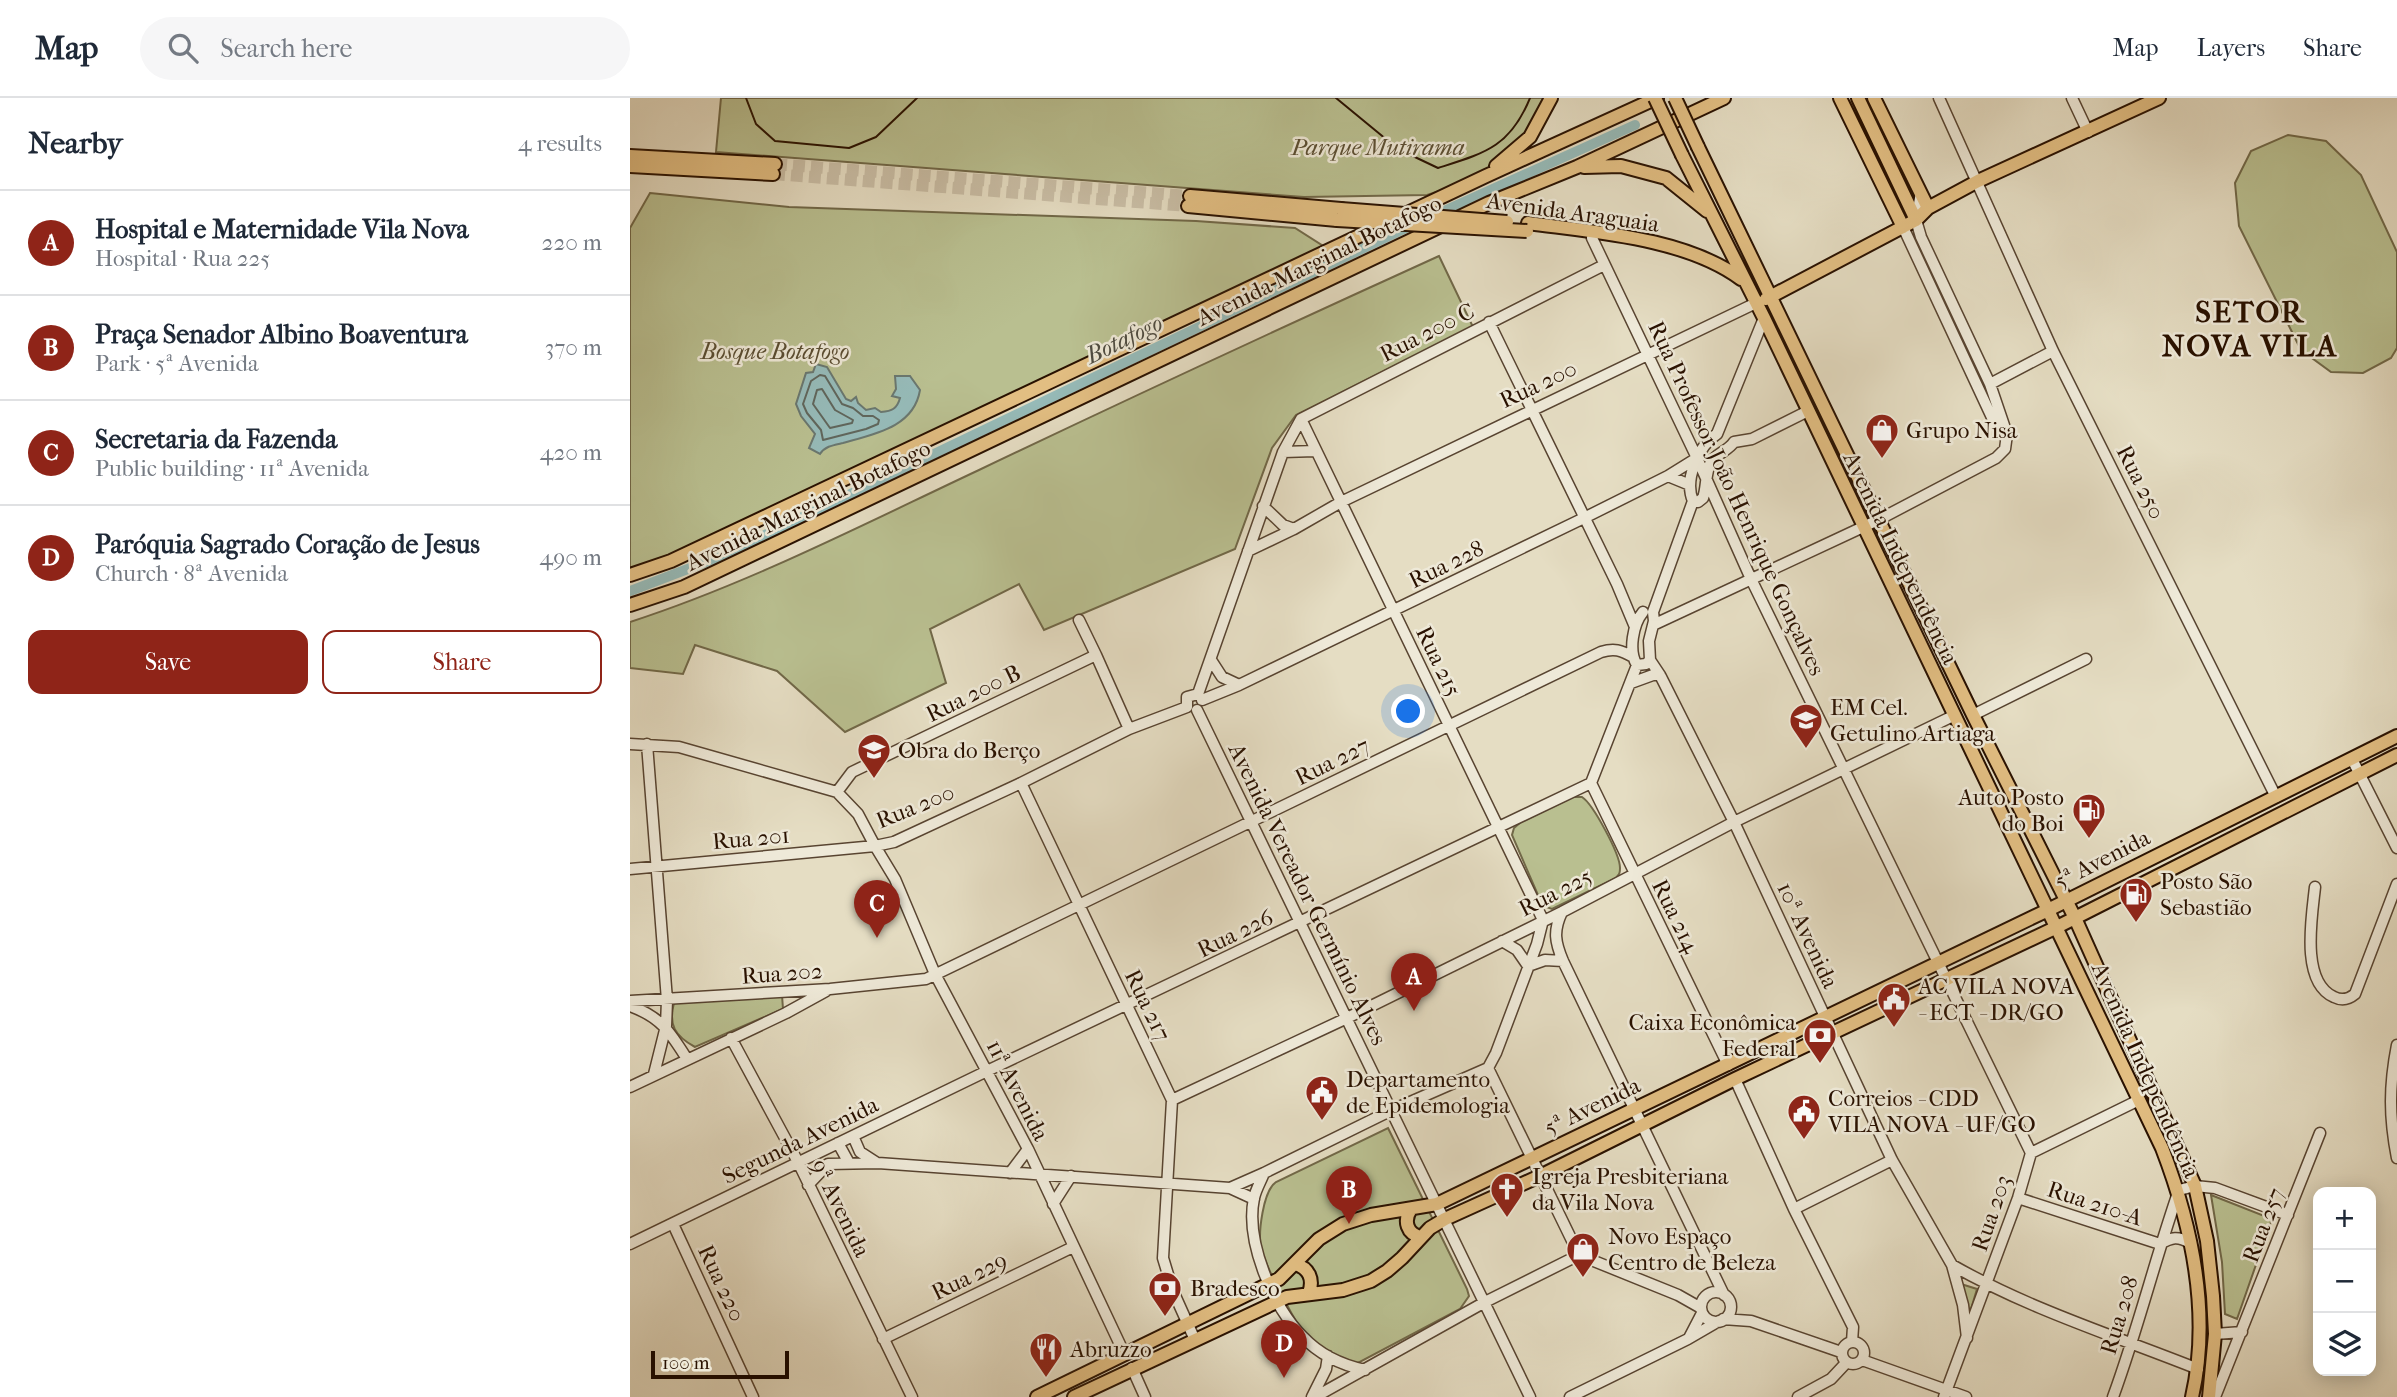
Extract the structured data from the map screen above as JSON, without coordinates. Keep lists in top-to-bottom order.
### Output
{
  "streets": {
    "main road": [
      "Avenida Araguaia",
      "Avenida Marginal Botafogo",
      "Rua 200",
      "Avenida Independência",
      "5ª Avenida"
    ],
    "street": [
      "Rua 200 C",
      "Rua 250",
      "Rua Professor João Henrique Gonçalves",
      "Rua 228",
      "Rua 215",
      "Rua 200 B",
      "Rua 227",
      "Rua 201",
      "Rua 225",
      "Avenida Vereador Germínio Alves",
      "Rua 214",
      "Rua 226",
      "10ª Avenida",
      "Rua 202",
      "Rua 217",
      "11ª Avenida",
      "Segunda Avenida",
      "Rua 210-A",
      "9ª Avenida",
      "Rua 203",
      "Rua 257",
      "Rua 229",
      "Rua 220",
      "Rua 208"
    ]
  },
  "crossings": [
    ["Avenida Araguaia", "Rua 200"],
    ["Avenida Araguaia", "Rua Professor João Henrique Gonçalves"],
    ["Avenida Araguaia", "Avenida Independência"],
    ["Avenida Marginal Botafogo", "Avenida Independência"],
    ["Rua 200 C", "Rua Professor João Henrique Gonçalves"],
    ["Rua 200 C", "Rua 215"],
    ["Rua 200", "Rua 250"],
    ["Rua 200", "Rua Professor João Henrique Gonçalves"],
    ["Rua 200", "Avenida Independência"],
    ["Rua 200", "Rua 228"],
    ["Rua 200", "Rua 215"],
    ["Rua 200", "Rua 200 B"],
    ["Rua 200", "Rua 201"],
    ["Rua 200", "Avenida Vereador Germínio Alves"],
    ["Rua 200", "Rua 217"],
    ["Rua 200", "11ª Avenida"],
    ["Rua 250", "5ª Avenida"],
    ["Rua Professor João Henrique Gonçalves", "Rua 228"],
    ["Rua Professor João Henrique Gonçalves", "5ª Avenida"],
    ["Rua Professor João Henrique Gonçalves", "Rua 225"],
    ["Rua Professor João Henrique Gonçalves", "Rua 203"],
    ["Avenida Independência", "5ª Avenida"],
    ["Avenida Independência", "Rua 225"],
    ["Avenida Independência", "Rua 203"],
    ["Avenida Independência", "Rua 208"],
    ["Rua 228", "Rua 215"],
    ["Rua 228", "Avenida Vereador Germínio Alves"],
    ["Rua 215", "Rua 227"],
    ["Rua 215", "Rua 225"],
    ["Rua 215", "Rua 226"],
    ["Rua 227", "Avenida Vereador Germínio Alves"],
    ["Rua 227", "Rua 202"],
    ["Rua 227", "Rua 217"],
    ["Rua 227", "11ª Avenida"],
    ["Rua 201", "11ª Avenida"],
    ["5ª Avenida", "Avenida Vereador Germínio Alves"],
    ["5ª Avenida", "Rua 214"],
    ["5ª Avenida", "10ª Avenida"],
    ["5ª Avenida", "Rua 217"],
    ["5ª Avenida", "11ª Avenida"],
    ["Rua 225", "Avenida Vereador Germínio Alves"],
    ["Rua 225", "Rua 214"],
    ["Rua 225", "10ª Avenida"],
    ["Rua 225", "Rua 217"],
    ["Avenida Vereador Germínio Alves", "Rua 226"],
    ["Rua 214", "Rua 226"],
    ["Rua 226", "Rua 217"],
    ["Rua 226", "11ª Avenida"],
    ["Rua 226", "Segunda Avenida"],
    ["10ª Avenida", "Rua 203"],
    ["Rua 202", "11ª Avenida"],
    ["11ª Avenida", "Segunda Avenida"],
    ["11ª Avenida", "Rua 229"],
    ["Segunda Avenida", "9ª Avenida"],
    ["Segunda Avenida", "Rua 220"],
    ["Rua 210-A", "Rua 203"],
    ["Rua 210-A", "Rua 208"],
    ["9ª Avenida", "Rua 229"]
  ],
  "districts": ["SETOR NOVA VILA"],
  "water": ["Botafogo"],
  "parks": ["Parque Mutirama", "Bosque Botafogo"],
  "places": {
    "shop": ["Grupo Nisa", "Novo Espaço Centro de Beleza"],
    "school or university": ["EM Cel. Getulino Artiaga", "Obra do Berço"],
    "fuel station": ["Auto Posto do Boi", "Posto São Sebastião"],
    "public building": ["AC VILA NOVA - ECT - DR/GO", "Departamento de Epidemologia", "Correios - CDD VILA NOVA - UF/GO"],
    "bank": ["Caixa Econômica Federal", "Bradesco"],
    "church": ["Igreja Presbiteriana da Vila Nova"],
    "restaurant": ["Abruzzo"]
  },
  "scale_bar": "100 m",
  "page": {
    "header": "Map",
    "search": "Search here",
    "nav": ["Map", "Layers", "Share"],
    "heading": ["Nearby", "4 results"],
    "list": [
      {
        "mark": "A",
        "name": "Hospital e Maternidade Vila Nova",
        "note": "Hospital · Rua 225",
        "value": "220 m"
      },
      {
        "mark": "B",
        "name": "Praça Senador Albino Boaventura",
        "note": "Park · 5ª Avenida",
        "value": "370 m"
      },
      {
        "mark": "C",
        "name": "Secretaria da Fazenda",
        "note": "Public building · 11ª Avenida",
        "value": "420 m"
      },
      {
        "mark": "D",
        "name": "Paróquia Sagrado Coração de Jesus",
        "note": "Church · 8ª Avenida",
        "value": "490 m"
      }
    ],
    "buttons": ["Save", "Share"],
    "pins": [
      "C",
      "A",
      "B",
      "D"
    ],
    "map_buttons": ["+", "−"],
    "scale": "100 m"
  }
}
